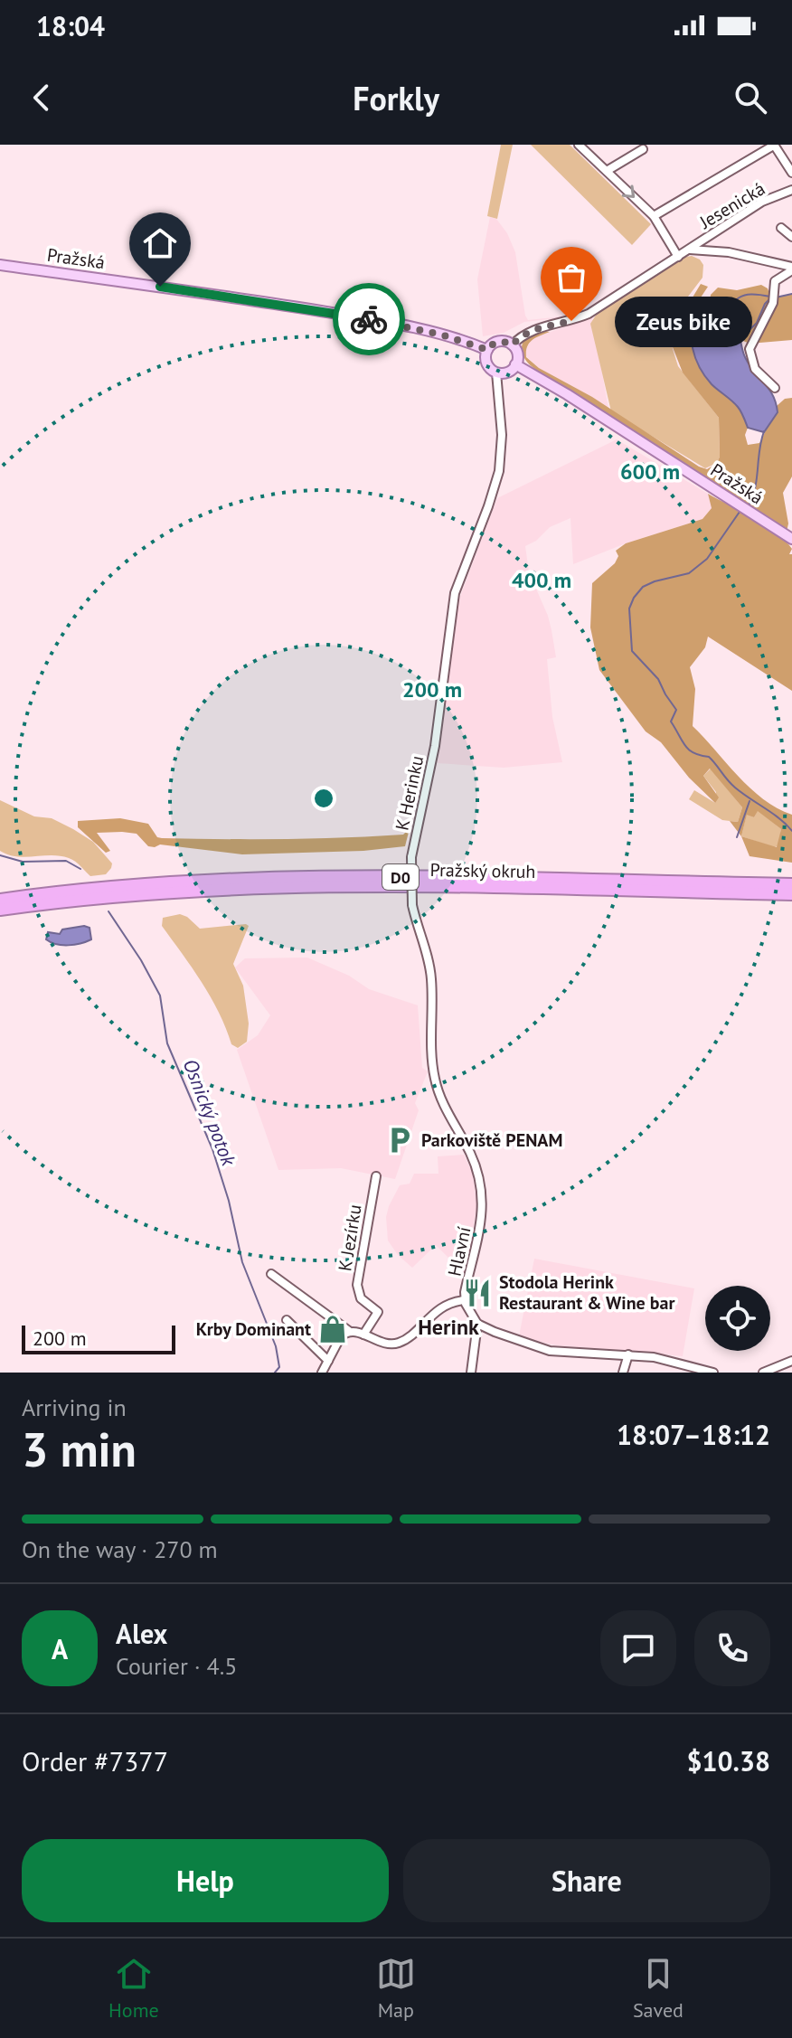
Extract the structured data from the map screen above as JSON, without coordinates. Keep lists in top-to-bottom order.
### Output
{
  "streets": {
    "highway": ["Pražský okruh", "D0"],
    "main road": ["Pražská"],
    "street": [
      "Jesenická",
      "K Herinku",
      "K Jezírku",
      "Hlavní"
    ]
  },
  "crossings": [
    ["Jesenická", "Pražská"],
    ["Jesenická", "K Herinku"],
    ["Pražská", "K Herinku"],
    ["K Herinku", "Hlavní"]
  ],
  "districts": ["Herink"],
  "water": ["Osnický potok"],
  "places": {
    "other": ["Zeus bike"],
    "parking": ["Parkoviště PENAM"],
    "restaurant": ["Stodola Herink Restaurant & Wine bar"],
    "shop": ["Krby Dominant"]
  },
  "scale_bar": "200 m",
  "page": {
    "status": "18:04",
    "header": "Forkly",
    "bubble": "Zeus bike",
    "scale": "200 m",
    "heading": ["3 min", "Arriving in", "18:07–18:12"],
    "panel": [
      "Alex",
      "Courier · 4.5",
      "Order #7377",
      "$10.38"
    ],
    "bar": "On the way · 270 m",
    "round": "A",
    "buttons": ["Help", "Share"],
    "tabs": ["Home", "Map", "Saved"]
  },
  "rings": ["600 m", "400 m", "200 m"]
}
